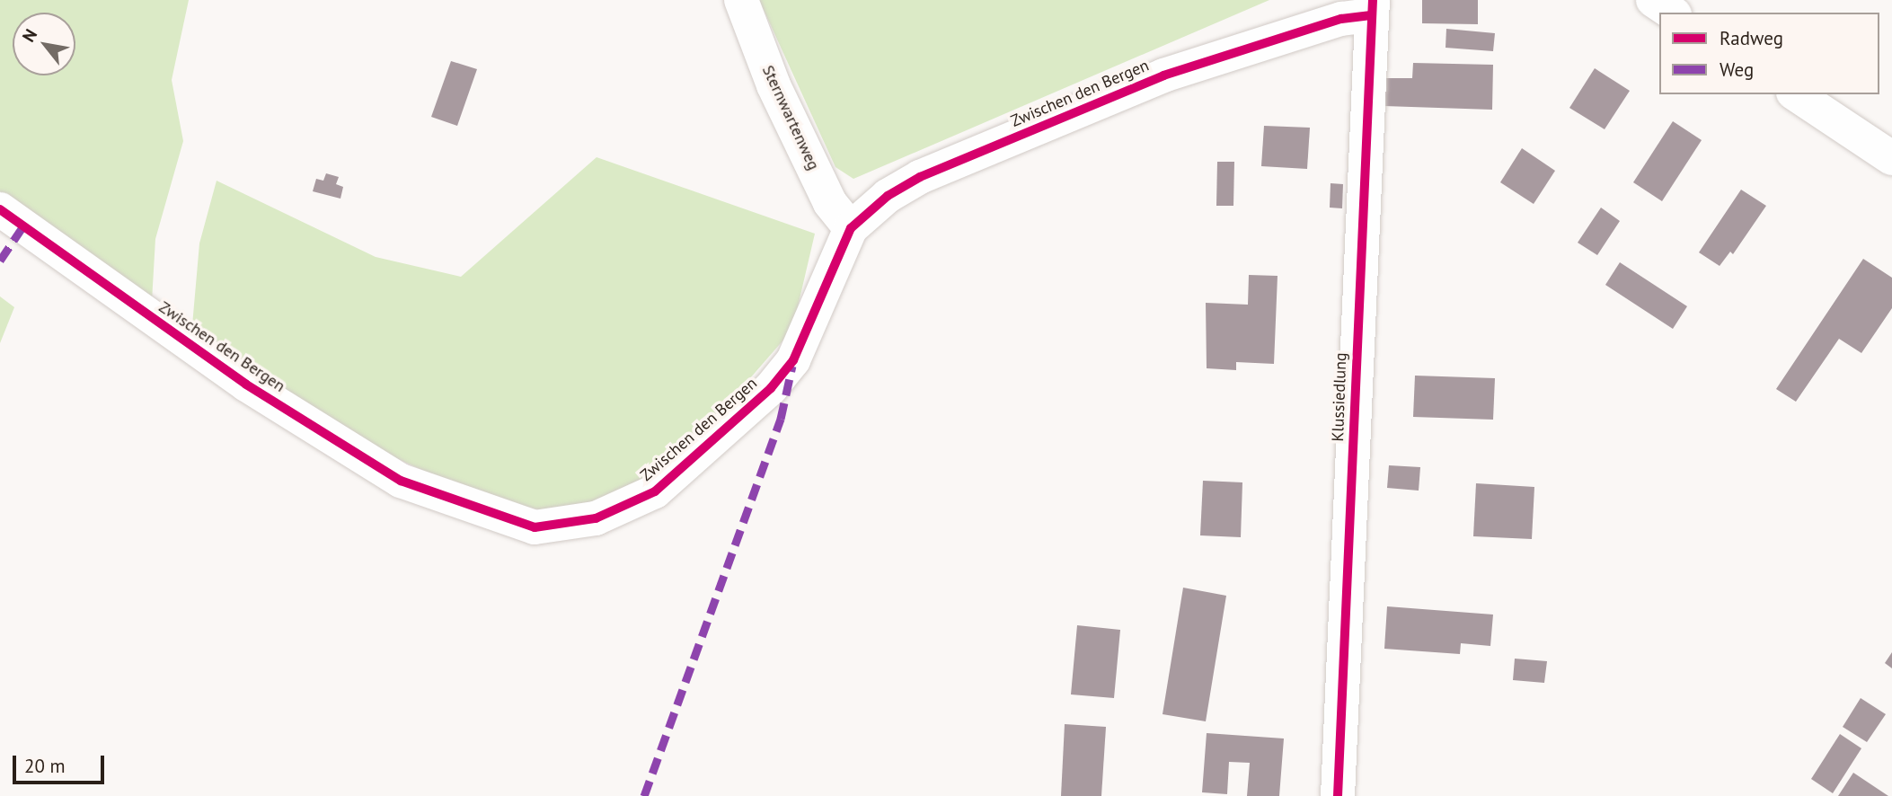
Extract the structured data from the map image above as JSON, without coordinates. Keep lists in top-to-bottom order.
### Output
{
  "streets": {
    "street": ["Zwischen den Bergen", "Sternwartenweg", "Klussiedlung"]
  },
  "crossings": [
    ["Zwischen den Bergen", "Sternwartenweg"],
    ["Zwischen den Bergen", "Klussiedlung"]
  ],
  "legend": ["Radweg", "Weg"],
  "scale_bar": "20 m",
  "north": "top left"
}
